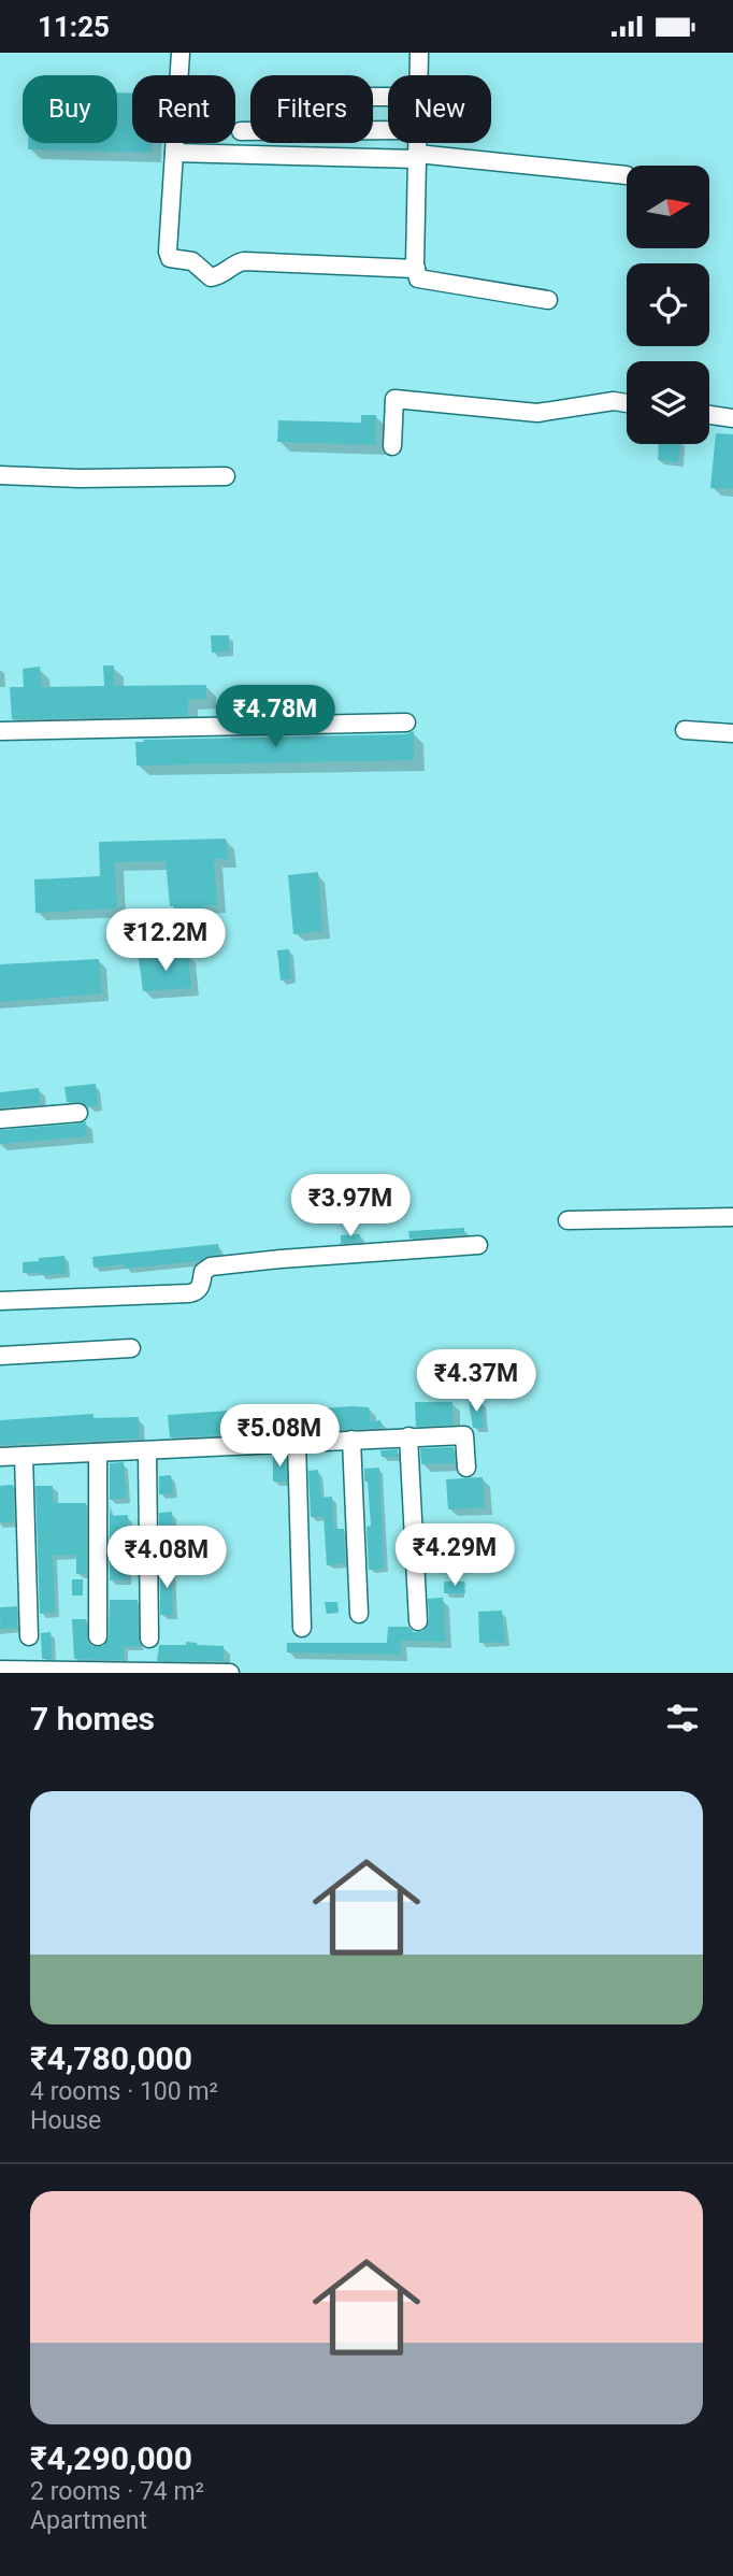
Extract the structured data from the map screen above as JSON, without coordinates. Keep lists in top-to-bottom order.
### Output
{
  "north": "right",
  "page": {
    "status": "11:25",
    "chip": [
      "Buy",
      "Rent",
      "Filters",
      "New"
    ],
    "price": [
      "₹4.78M",
      "₹12.2M",
      "₹3.97M",
      "₹4.37M",
      "₹5.08M",
      "₹4.29M",
      "₹4.08M"
    ],
    "heading": "7 homes",
    "list": [
      {
        "name": "₹4,780,000",
        "note": "4 rooms · 100 m² · House"
      },
      {
        "name": "₹4,290,000",
        "note": "2 rooms · 74 m² · Apartment"
      }
    ]
  }
}
